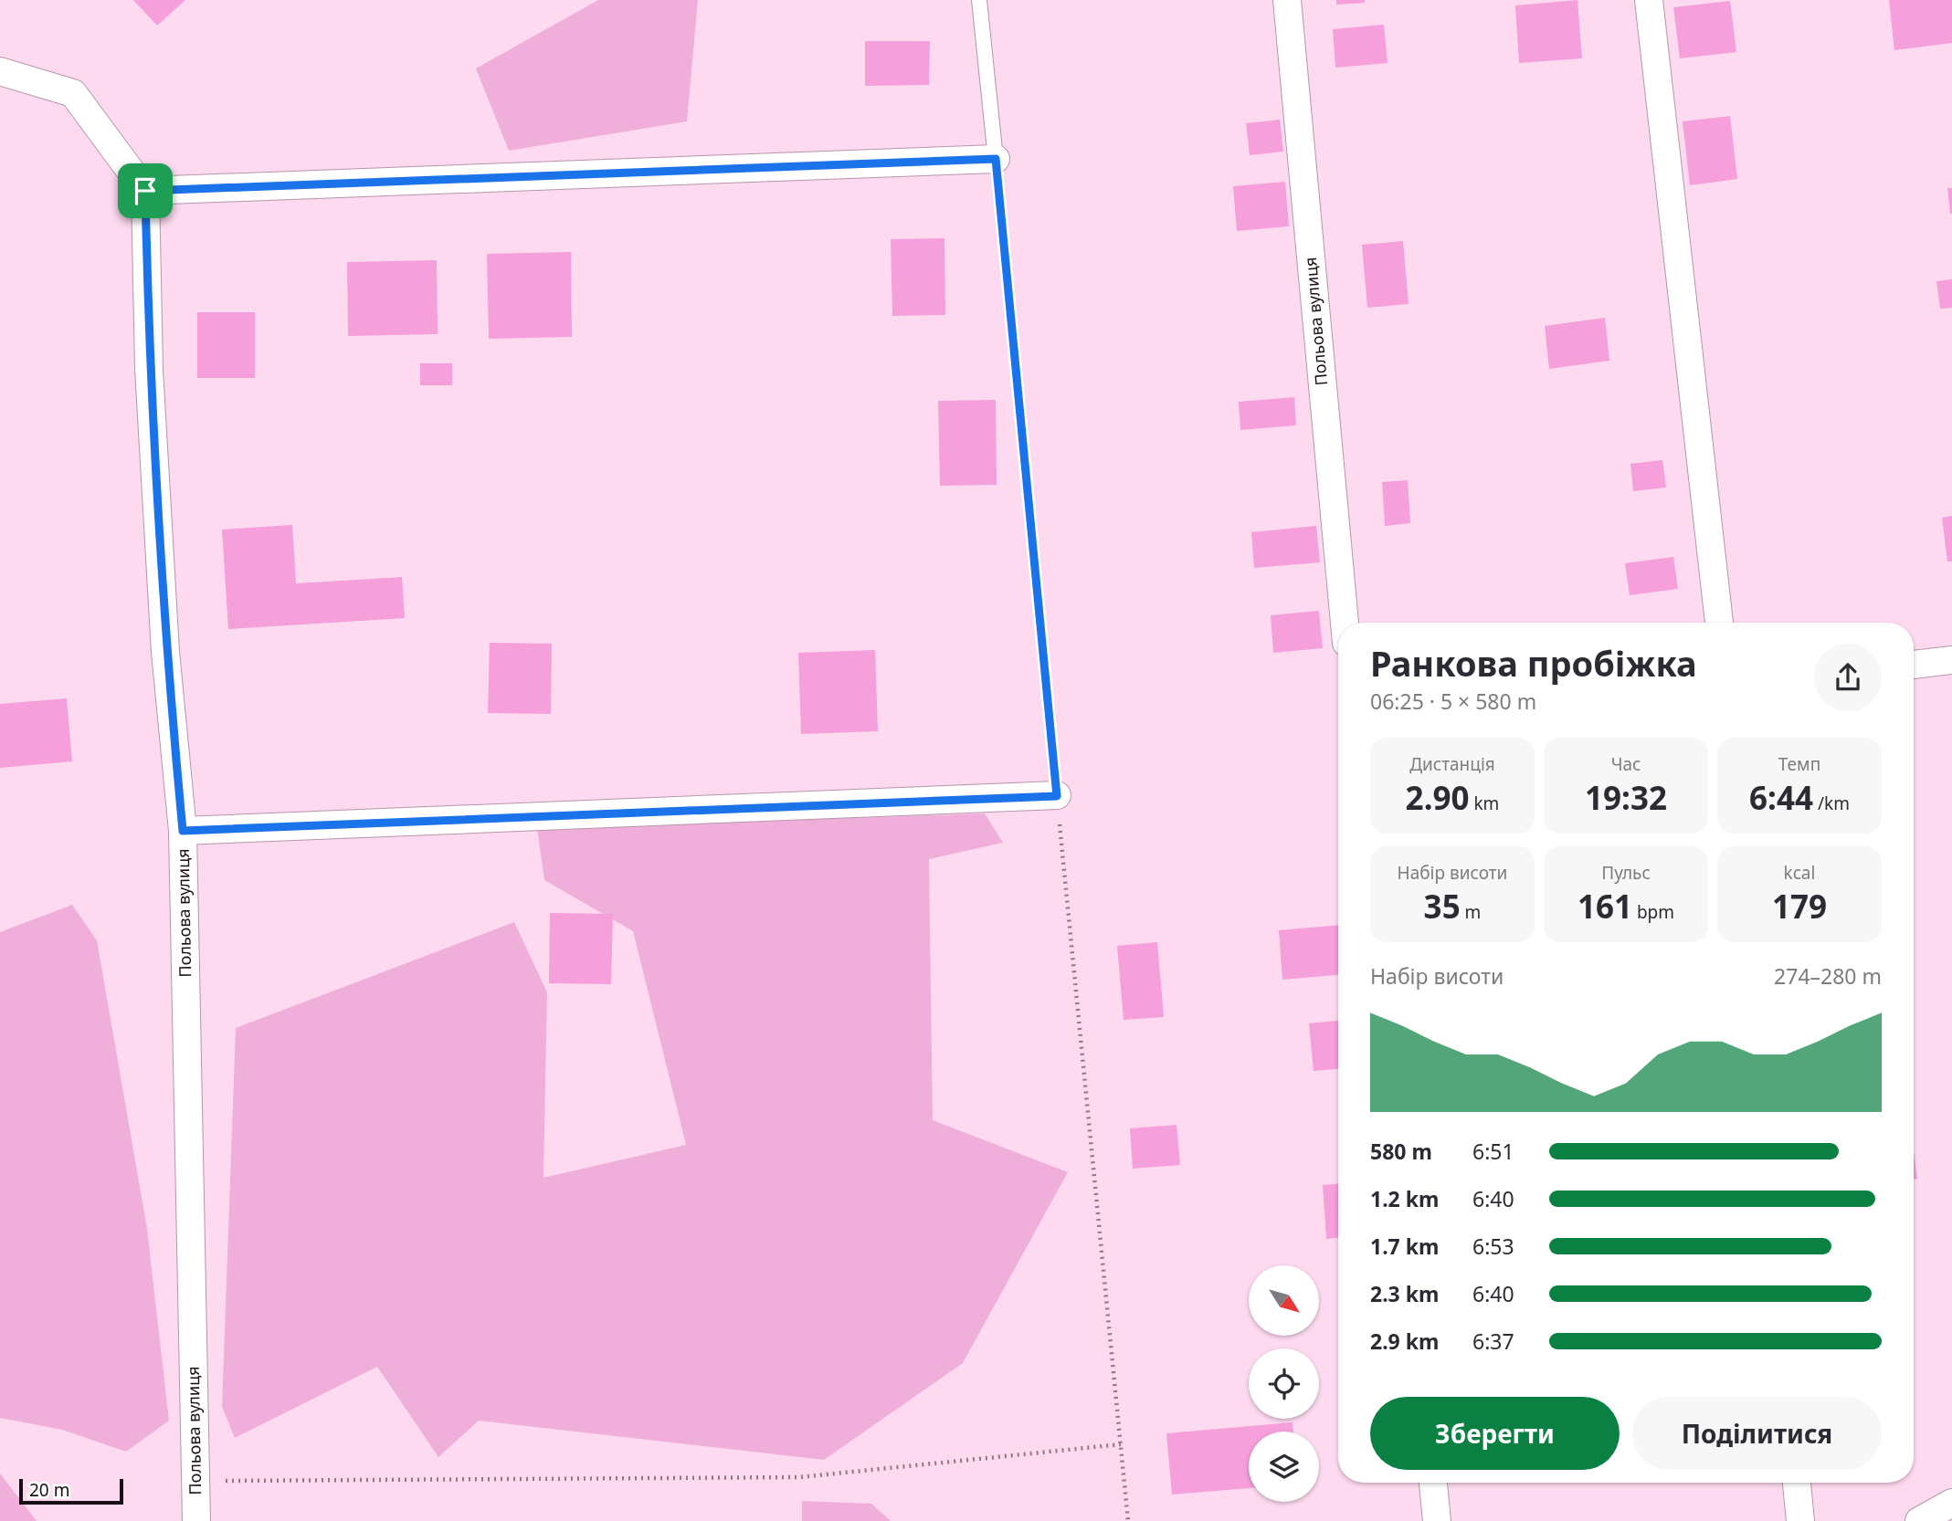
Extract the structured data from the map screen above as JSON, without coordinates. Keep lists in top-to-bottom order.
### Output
{
  "streets": {
    "street": ["Польова вулиця"]
  },
  "scale_bar": "20 m",
  "north": "bottom right",
  "page": {
    "heading": ["Ранкова пробіжка", "06:25 · 5 × 580 m"],
    "stats": [
      ["Дистанція", "2.90 km"],
      ["Час", "19:32"],
      ["Темп", "6:44 /km"],
      ["Набір висоти", "35 m"],
      ["Пульс", "161 bpm"],
      ["kcal", "179"]
    ],
    "chart": ["Набір висоти", "274–280 m"],
    "list": [
      {
        "name": "580 m",
        "note": "6:51"
      },
      {
        "name": "1.2 km",
        "note": "6:40"
      },
      {
        "name": "1.7 km",
        "note": "6:53"
      },
      {
        "name": "2.3 km",
        "note": "6:40"
      },
      {
        "name": "2.9 km",
        "note": "6:37"
      }
    ],
    "buttons": ["Зберегти", "Поділитися"],
    "scale": "20 m"
  }
}
